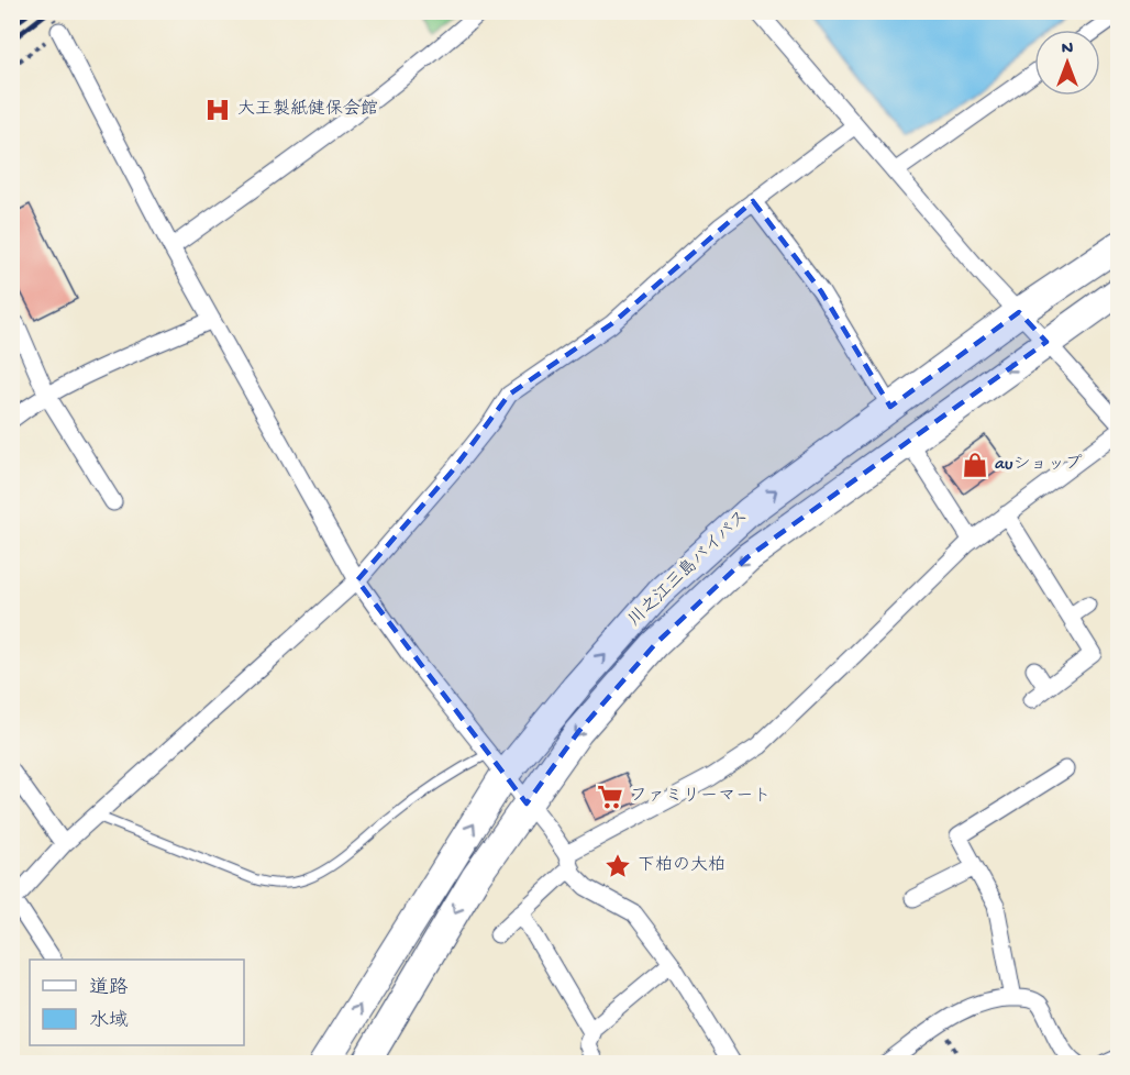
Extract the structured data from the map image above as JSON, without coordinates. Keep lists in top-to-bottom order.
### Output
{
  "streets": {
    "highway": ["川之江三島バイパス"]
  },
  "places": {
    "hospital": ["大王製紙健保会館"],
    "shop": ["auショップ"],
    "supermarket": ["ファミリーマート"],
    "place": ["下柏の大柏"]
  },
  "legend": ["道路", "水域"],
  "north": "top"
}
